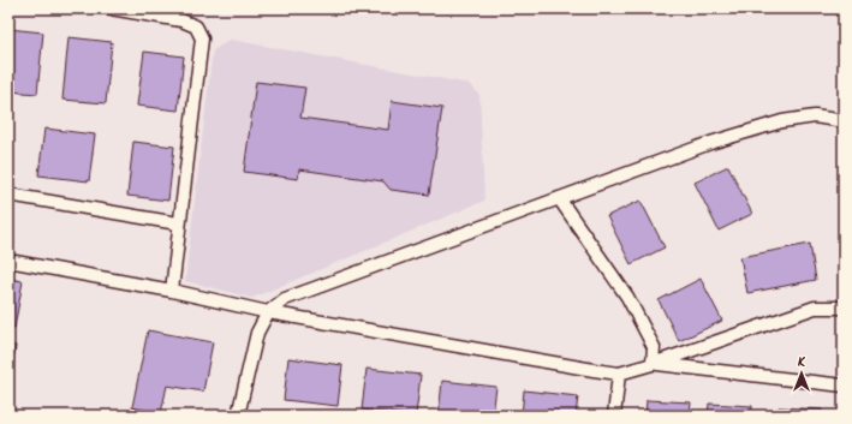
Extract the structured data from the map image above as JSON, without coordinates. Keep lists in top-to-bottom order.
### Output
{
  "north": "top"
}
